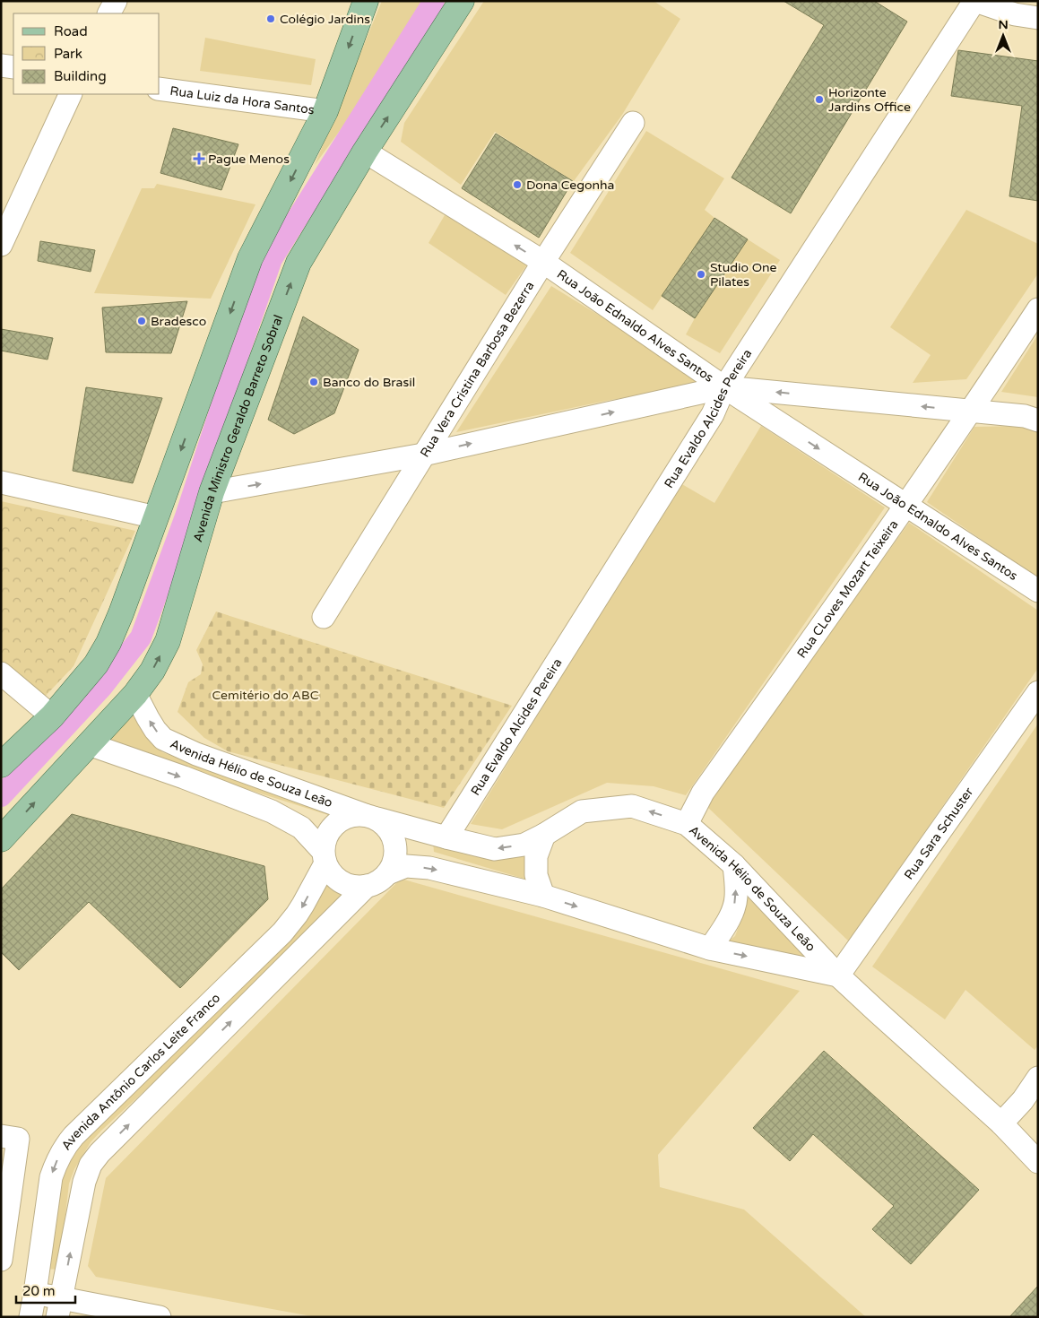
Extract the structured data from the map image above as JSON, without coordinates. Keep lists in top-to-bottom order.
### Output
{
  "streets": {
    "main road": ["Avenida Ministro Geraldo Barreto Sobral"],
    "street": [
      "Rua Luiz da Hora Santos",
      "Rua João Ednaldo Alves Santos",
      "Rua Vera Cristina Barbosa Bezerra",
      "Rua Evaldo Alcides Pereira",
      "Rua CLoves Mozart Teixeira",
      "Avenida Hélio de Souza Leão",
      "Rua Sara Schuster",
      "Avenida Antônio Carlos Leite Franco"
    ]
  },
  "crossings": [
    ["Rua João Ednaldo Alves Santos", "Rua Vera Cristina Barbosa Bezerra"],
    ["Rua João Ednaldo Alves Santos", "Rua Evaldo Alcides Pereira"],
    ["Rua João Ednaldo Alves Santos", "Avenida Ministro Geraldo Barreto Sobral"],
    ["Rua João Ednaldo Alves Santos", "Rua CLoves Mozart Teixeira"],
    ["Rua Evaldo Alcides Pereira", "Avenida Hélio de Souza Leão"],
    ["Avenida Ministro Geraldo Barreto Sobral", "Avenida Hélio de Souza Leão"],
    ["Rua CLoves Mozart Teixeira", "Avenida Hélio de Souza Leão"],
    ["Avenida Hélio de Souza Leão", "Rua Sara Schuster"],
    ["Avenida Hélio de Souza Leão", "Avenida Antônio Carlos Leite Franco"]
  ],
  "parks": ["Cemitério do ABC"],
  "places": {
    "other": [
      "Colégio Jardins",
      "Horizonte Jardins Office",
      "Dona Cegonha",
      "Studio One Pilates",
      "Bradesco",
      "Banco do Brasil"
    ],
    "health": ["Pague Menos"]
  },
  "legend": ["Road", "Park", "Building"],
  "scale_bar": "20 m",
  "north": "top"
}
